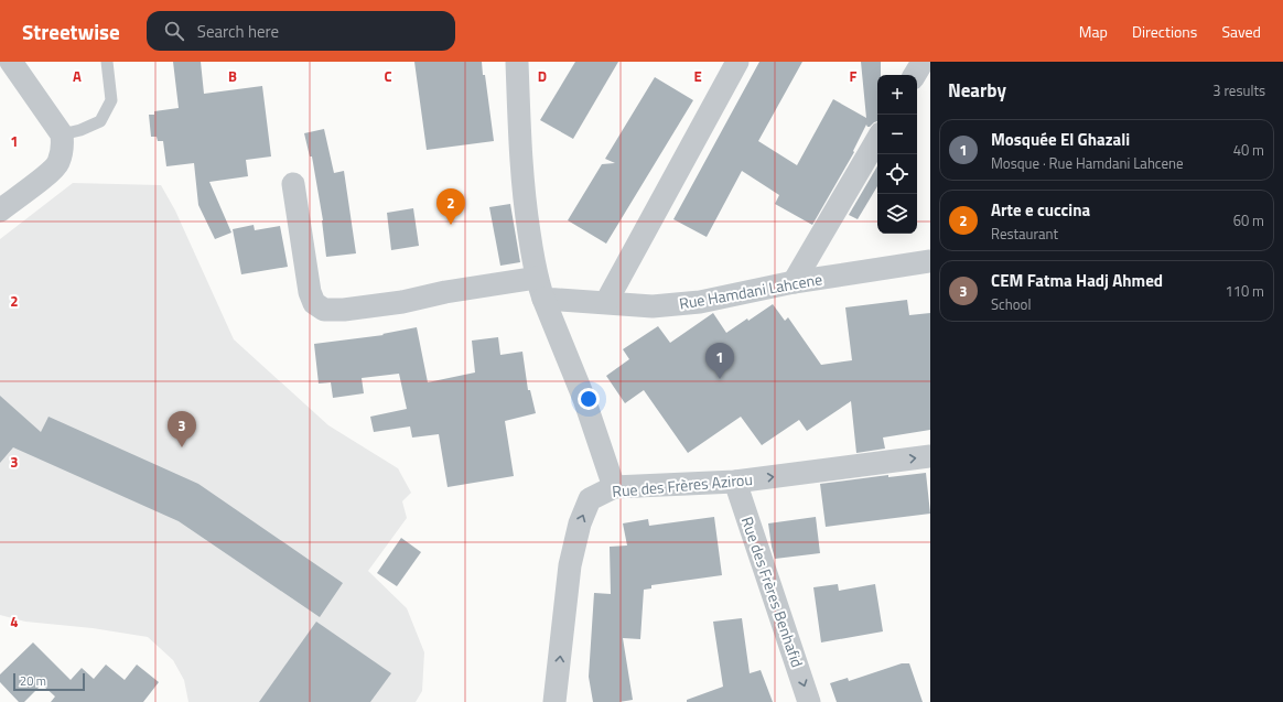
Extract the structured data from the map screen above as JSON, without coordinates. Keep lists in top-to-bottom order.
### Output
{
  "streets": {
    "street": ["Rue Hamdani Lahcene", "Rue des Frères Azirou", "Rue des Frères Benhafid"]
  },
  "crossings": [
    ["Rue des Frères Azirou", "Rue des Frères Benhafid"]
  ],
  "one_way": ["Rue des Frères Azirou", "Rue des Frères Benhafid"],
  "scale_bar": "20 m",
  "page": {
    "header": "Streetwise",
    "search": "Search here",
    "nav": ["Map", "Directions", "Saved"],
    "heading": ["Nearby", "3 results"],
    "map_buttons": ["+", "−"],
    "list": [
      {
        "mark": "1",
        "name": "Mosquée El Ghazali",
        "note": "Mosque · Rue Hamdani Lahcene",
        "value": "40 m"
      },
      {
        "mark": "2",
        "name": "Arte e cuccina",
        "note": "Restaurant",
        "value": "60 m"
      },
      {
        "mark": "3",
        "name": "CEM Fatma Hadj Ahmed",
        "note": "School",
        "value": "110 m"
      }
    ],
    "pins": ["2", "1", "3"],
    "scale": "20 m"
  },
  "grid": {
    "columns": [
      "A",
      "B",
      "C",
      "D",
      "E",
      "F"
    ],
    "rows": [
      "1",
      "2",
      "3",
      "4"
    ]
  }
}
